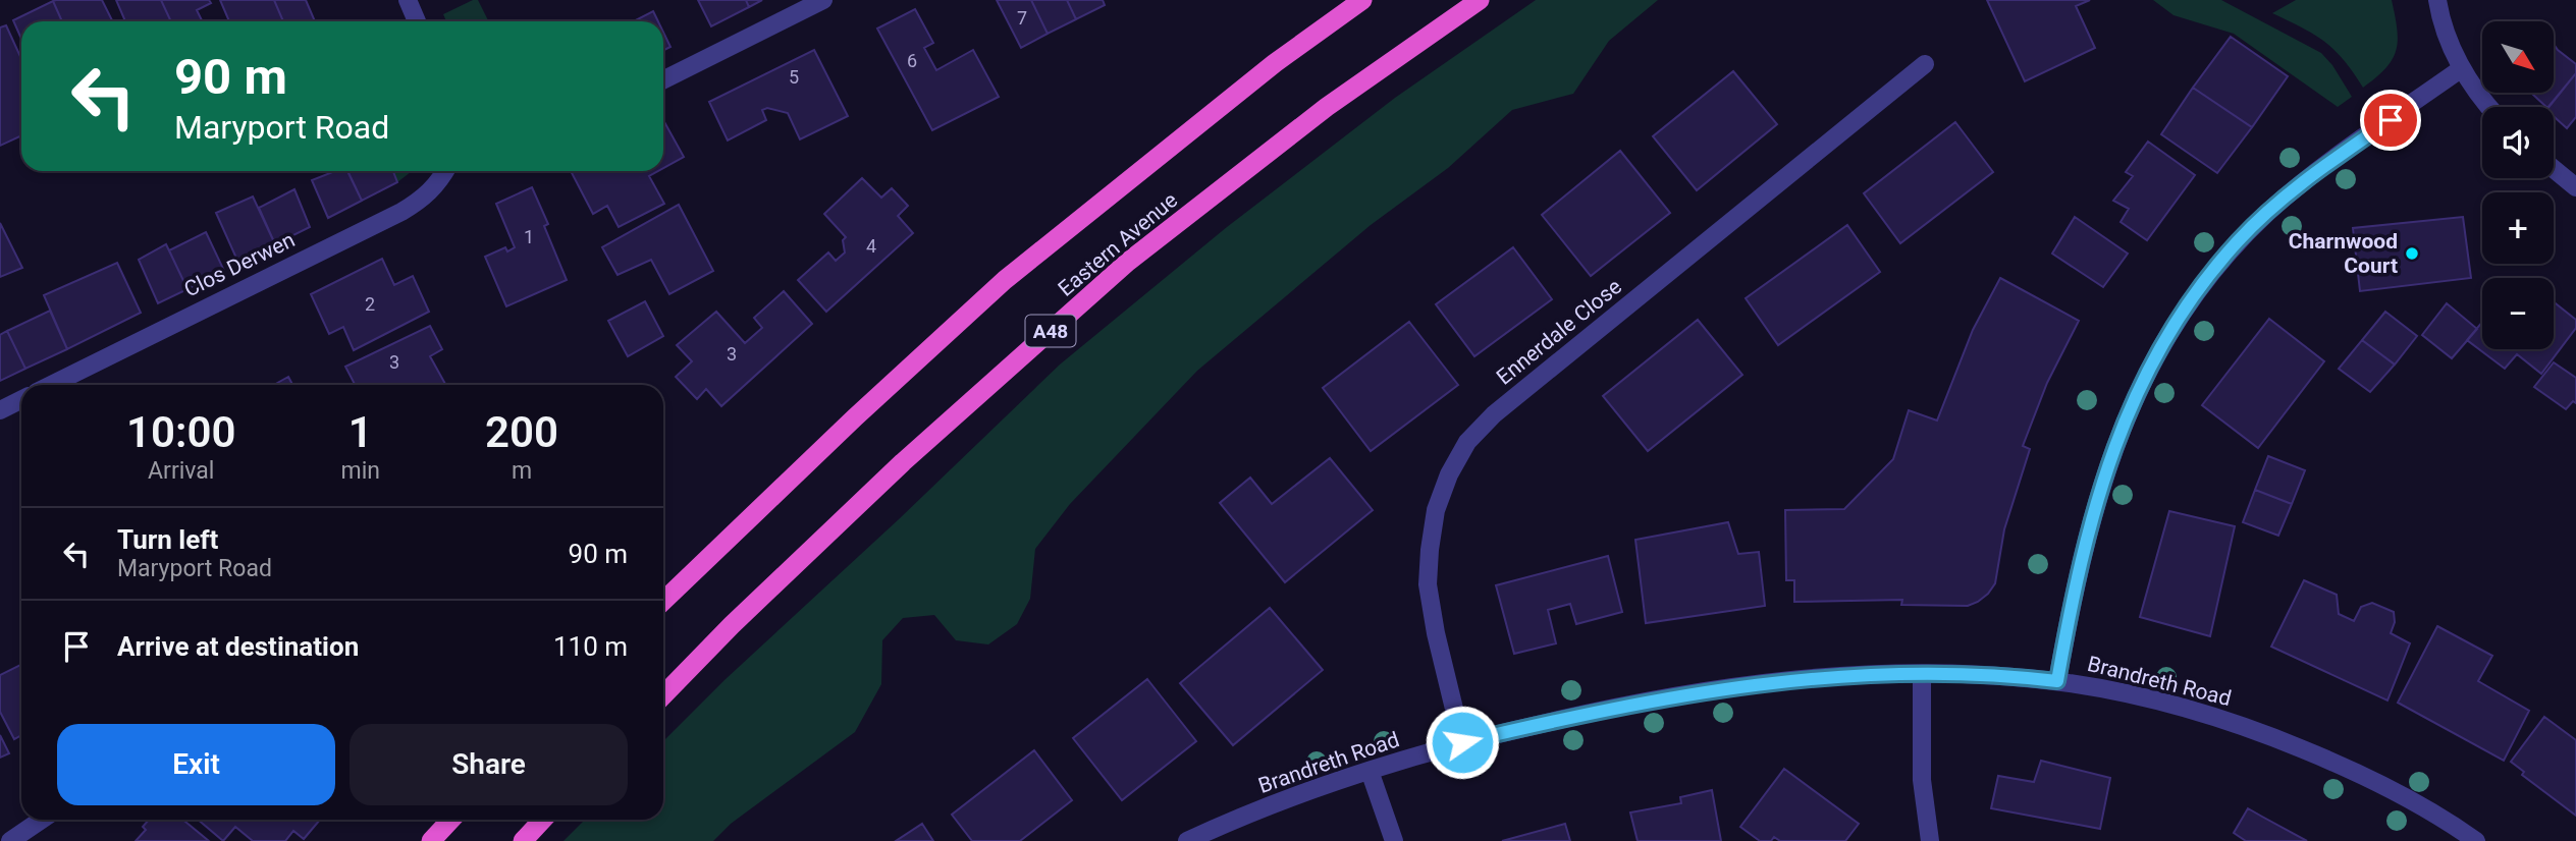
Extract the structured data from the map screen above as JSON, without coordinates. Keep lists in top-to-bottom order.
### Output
{
  "streets": {
    "highway": ["Eastern Avenue", "A48"],
    "street": ["Clos Derwen", "Ennerdale Close", "Brandreth Road"]
  },
  "crossings": [
    ["Ennerdale Close", "Brandreth Road"]
  ],
  "places": ["Charnwood Court"],
  "house_numbers": [
    "7",
    "6",
    "5",
    "1",
    "4",
    "2",
    "3",
    "3"
  ],
  "north": "bottom right",
  "page": {
    "map_buttons": ["+", "−"],
    "turn": ["90 m", "Maryport Road"],
    "eta": [
      "10:00",
      "Arrival",
      "1",
      "min",
      "200",
      "m"
    ],
    "list": [
      {
        "name": "Turn left",
        "note": "Maryport Road",
        "value": "90 m"
      },
      {
        "name": "Arrive at destination",
        "value": "110 m"
      }
    ],
    "buttons": ["Exit", "Share"]
  }
}
